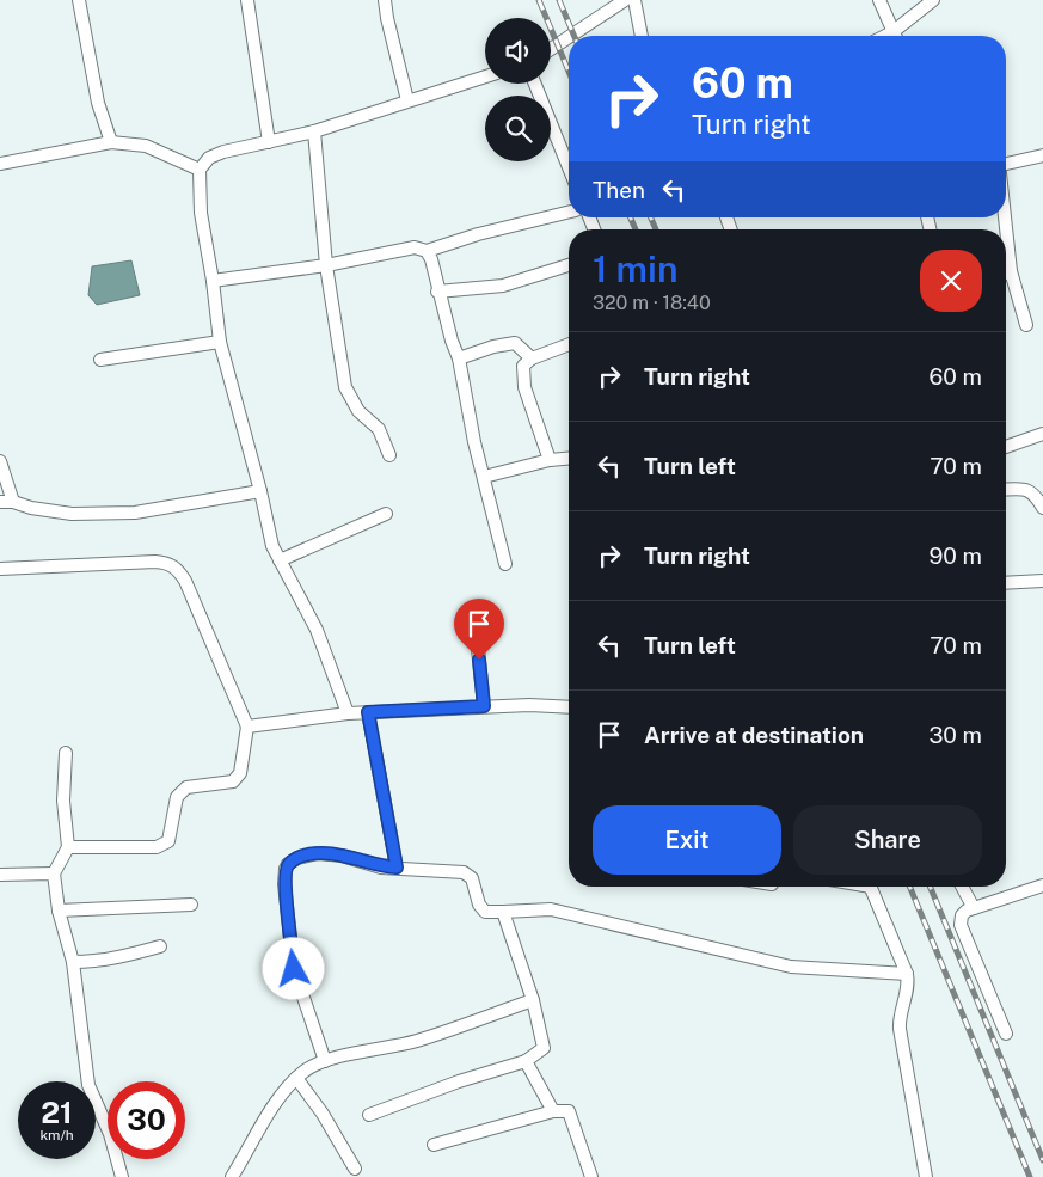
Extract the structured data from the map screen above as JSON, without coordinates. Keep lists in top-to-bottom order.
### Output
{
  "page": {
    "turn": ["60 m", "Turn right"],
    "then": "Then",
    "heading": ["1 min", "320 m · 18:40"],
    "list": [
      {
        "name": "Turn right",
        "value": "60 m"
      },
      {
        "name": "Turn left",
        "value": "70 m"
      },
      {
        "name": "Turn right",
        "value": "90 m"
      },
      {
        "name": "Turn left",
        "value": "70 m"
      },
      {
        "name": "Arrive at destination",
        "value": "30 m"
      }
    ],
    "buttons": ["Exit", "Share"],
    "speed": "21 km/h",
    "limit": "30"
  }
}
